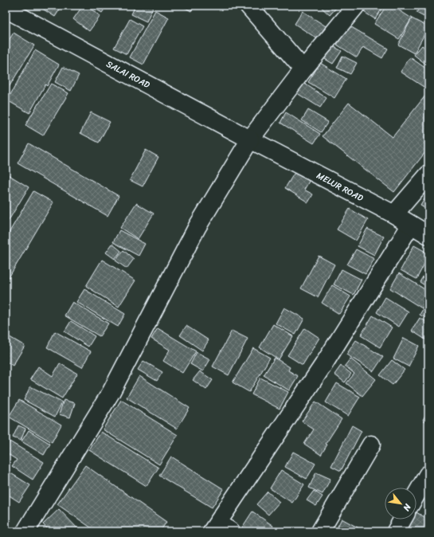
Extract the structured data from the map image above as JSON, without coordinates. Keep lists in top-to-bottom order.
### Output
{
  "streets": {
    "street": ["SALAI ROAD", "MELUR ROAD"]
  },
  "crossings": [
    ["SALAI ROAD", "MELUR ROAD"]
  ],
  "north": "bottom right"
}
